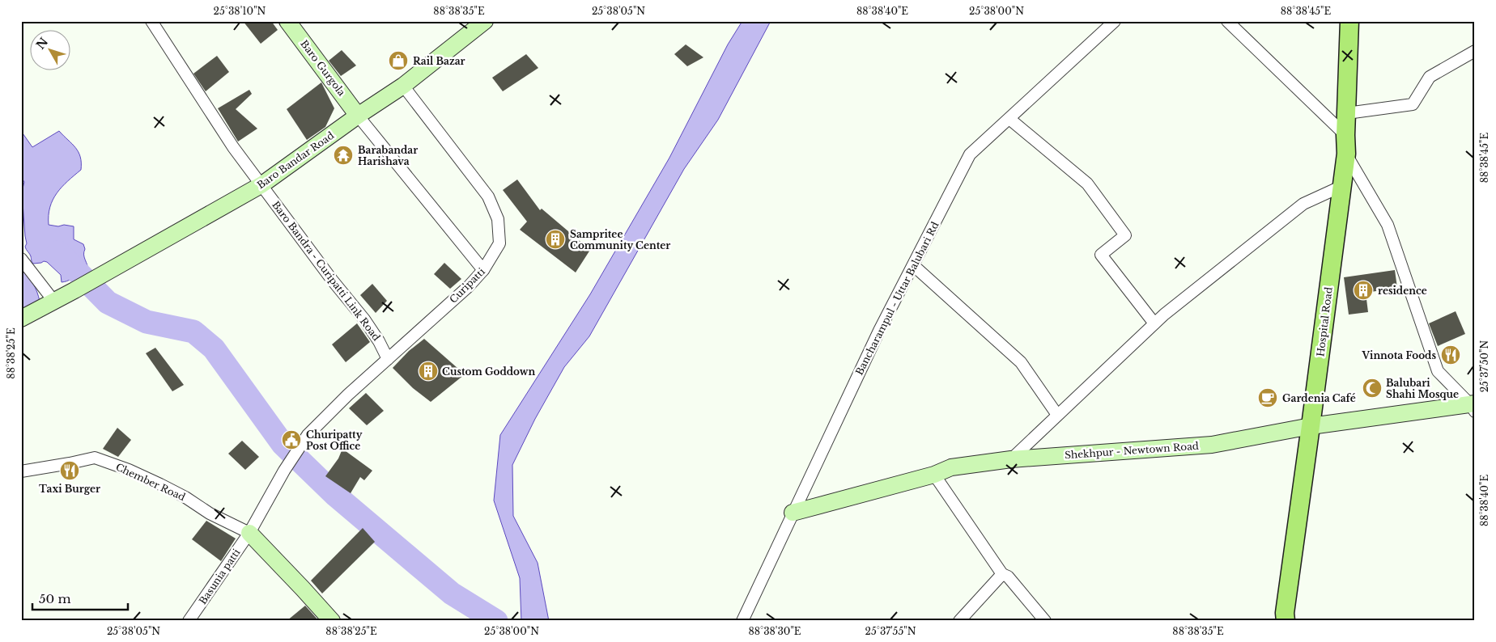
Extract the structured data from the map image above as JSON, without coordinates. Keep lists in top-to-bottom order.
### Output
{
  "streets": {
    "main road": ["Hospital Road"],
    "street": [
      "Baro Gurgola",
      "Baro Bandar Road",
      "Baro Bandra - Curipatti Link Road",
      "Curipatti",
      "Bancharampul - Uttar Balubari Rd",
      "Shekhpur - Newtown Road",
      "Chember Road",
      "Basunia patti"
    ]
  },
  "crossings": [
    ["Baro Gurgola", "Baro Bandar Road"],
    ["Baro Bandar Road", "Baro Bandra - Curipatti Link Road"],
    ["Baro Bandar Road", "Curipatti"],
    ["Baro Bandra - Curipatti Link Road", "Curipatti"],
    ["Curipatti", "Basunia patti"],
    ["Bancharampul - Uttar Balubari Rd", "Shekhpur - Newtown Road"],
    ["Hospital Road", "Shekhpur - Newtown Road"],
    ["Chember Road", "Basunia patti"]
  ],
  "places": {
    "shop": ["Rail Bazar"],
    "temple": ["Barabandar Harishava"],
    "building": ["Sampritee Community Center", "residence", "Custom Goddown"],
    "restaurant": ["Vinnota Foods", "Taxi Burger"],
    "mosque": ["Balubari Shahi Mosque"],
    "cafe": ["Gardenia Café"],
    "public building": ["Churipatty Post Office"]
  },
  "scale_bar": "50 m",
  "north": "top left",
  "coordinates": [
    "25°38'10\"N",
    "88°38'35\"E",
    "25°38'05\"N",
    "88°38'40\"E",
    "25°38'00\"N",
    "88°38'45\"E",
    "88°38'25\"E",
    "25°37'50\"N",
    "88°38'30\"E",
    "25°37'55\"N"
  ]
}
